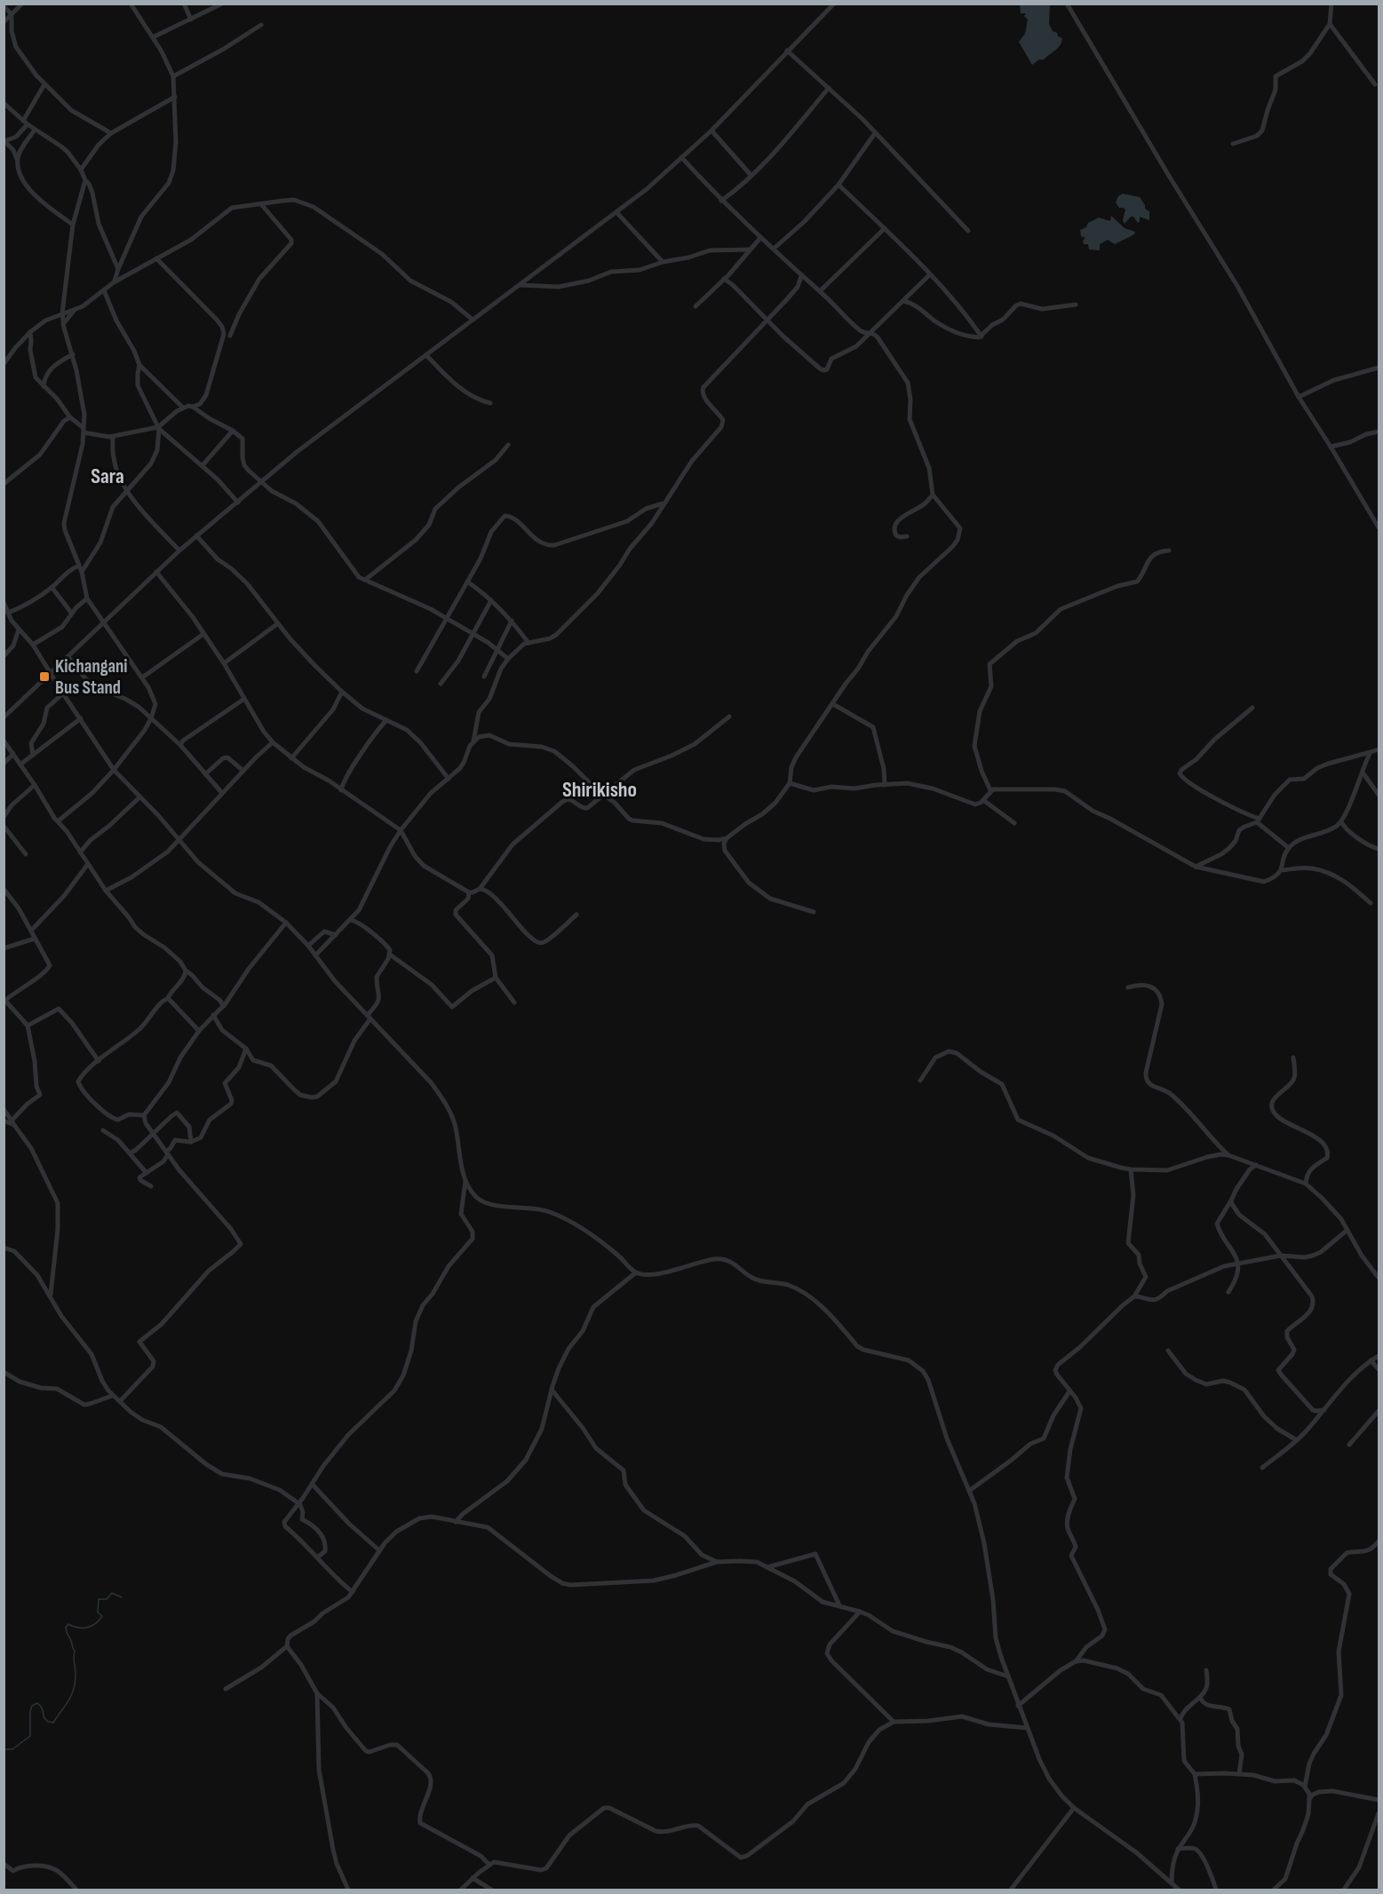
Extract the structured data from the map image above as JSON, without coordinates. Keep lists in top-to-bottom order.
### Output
{
  "districts": ["Sara", "Shirikisho"],
  "places": {
    "transit": ["Kichangani Bus Stand"]
  }
}
